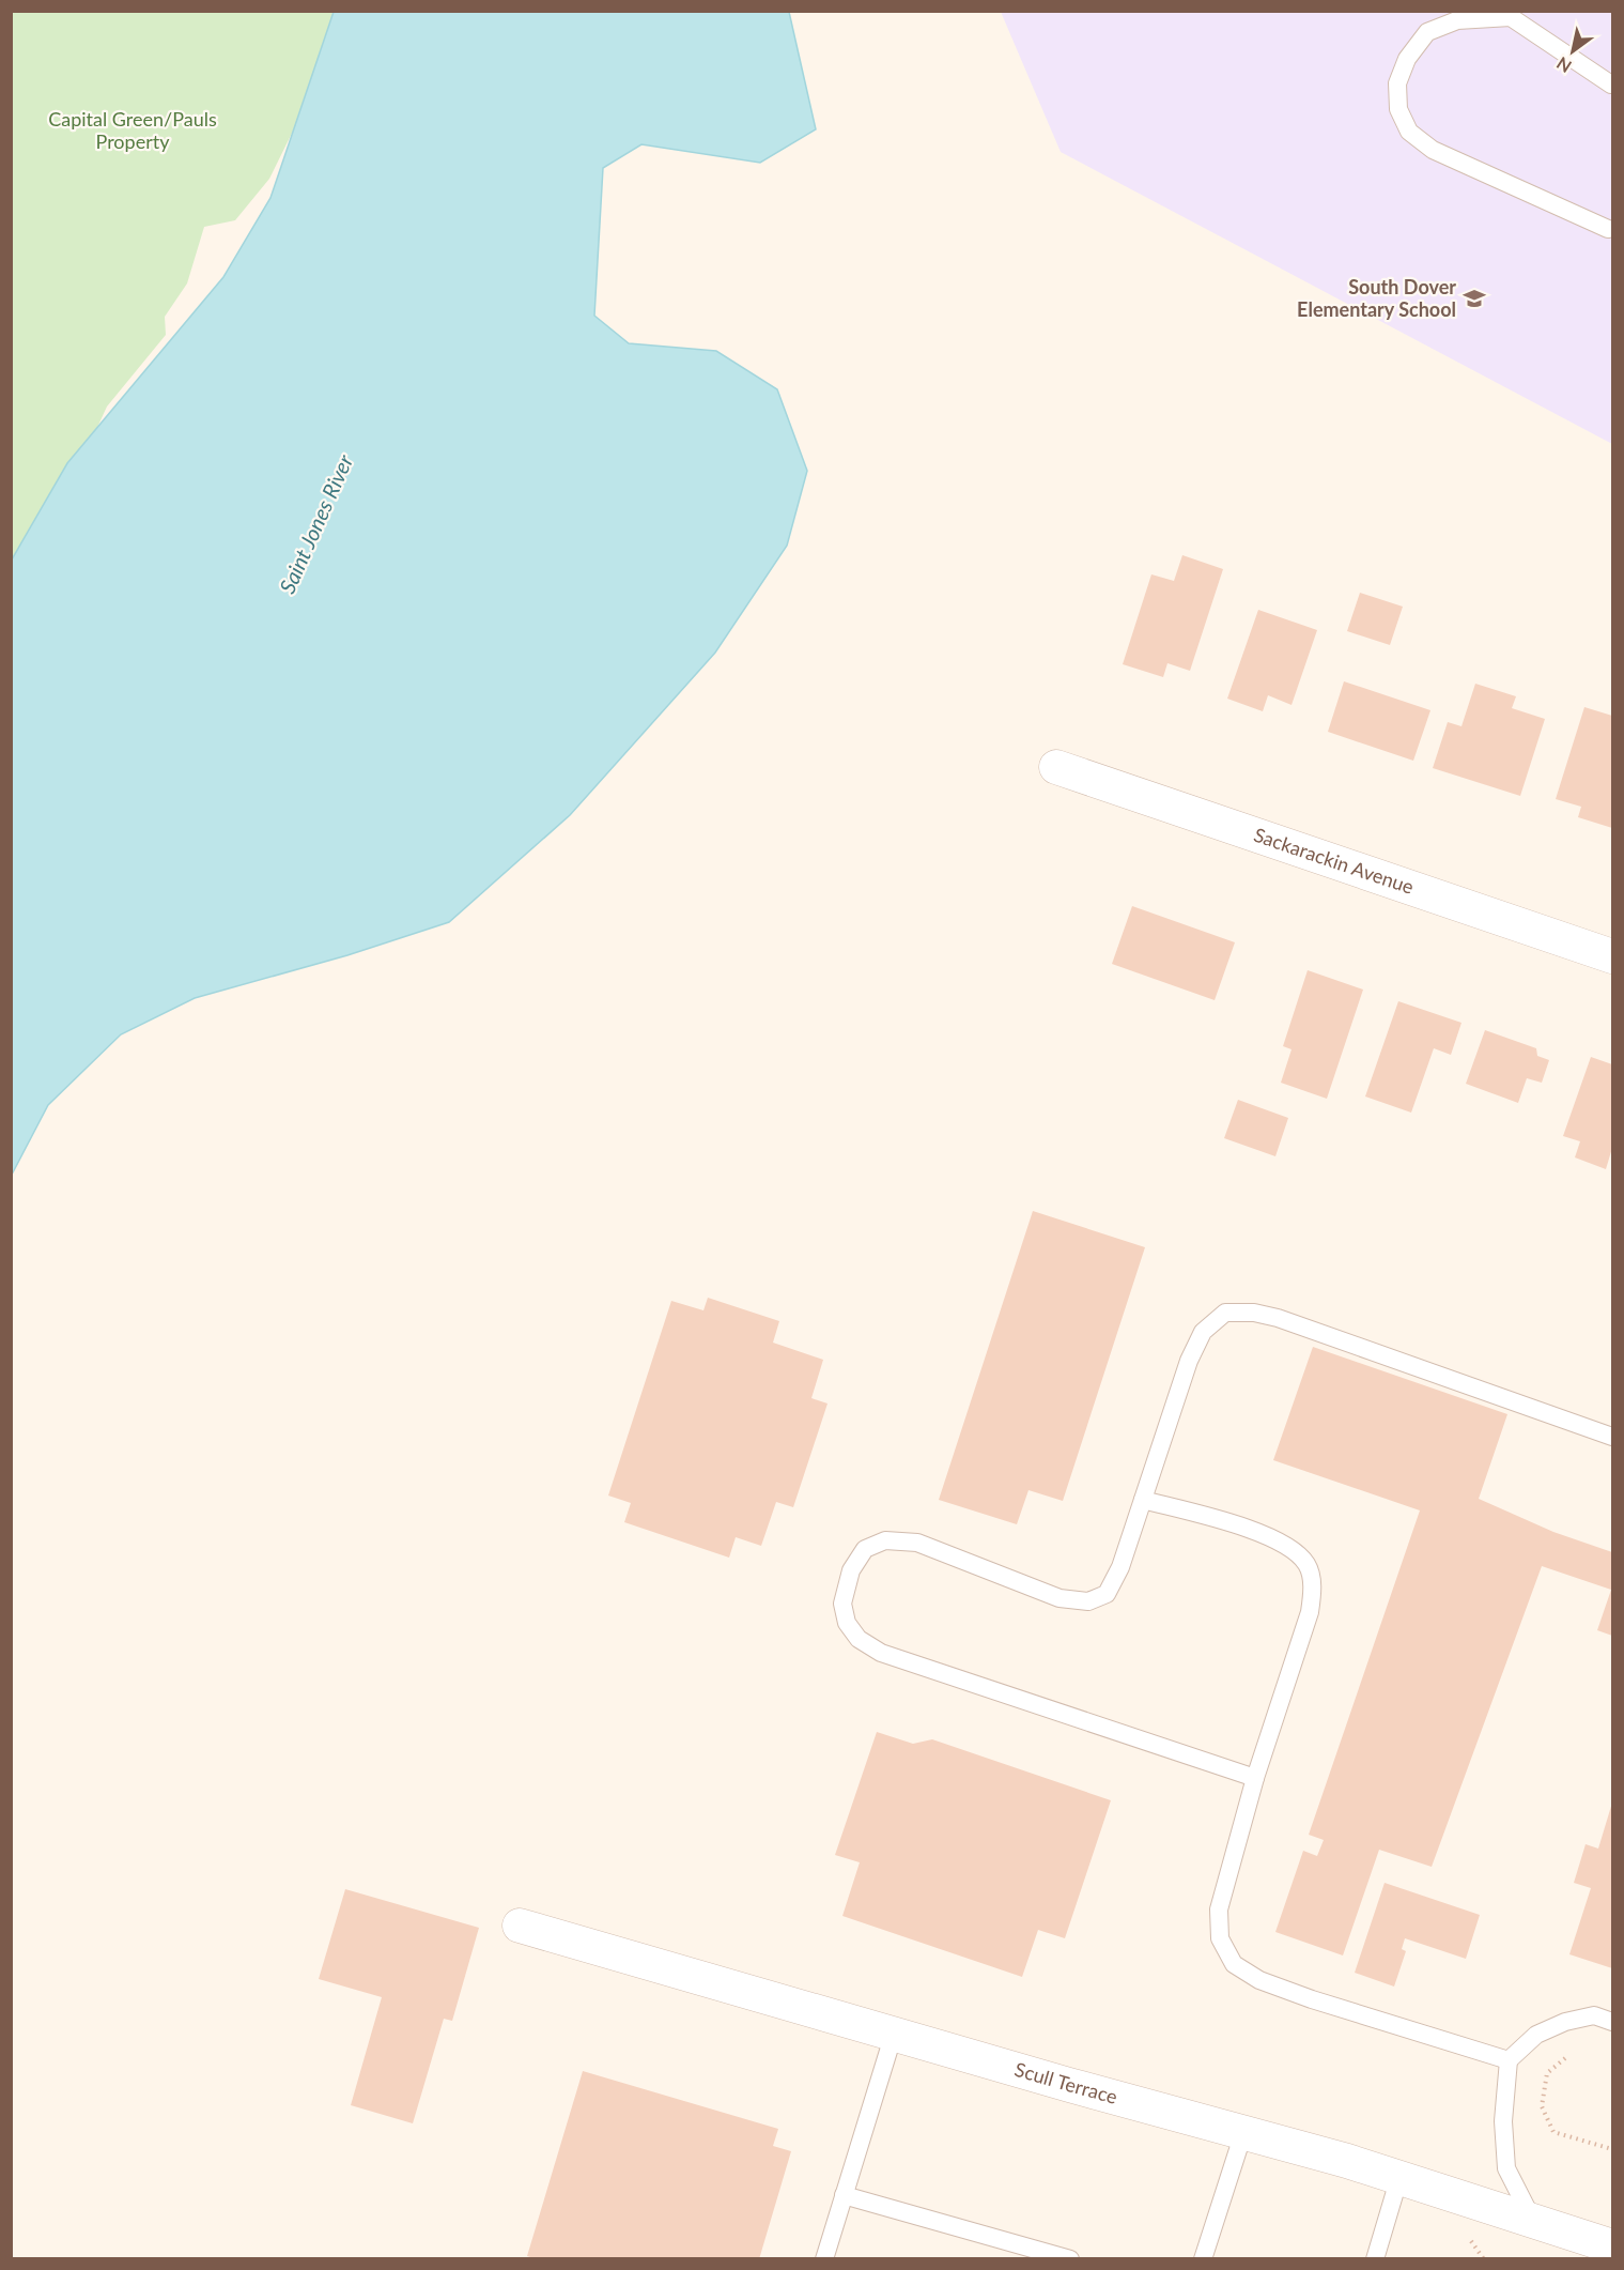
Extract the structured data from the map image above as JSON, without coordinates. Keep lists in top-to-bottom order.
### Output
{
  "streets": {
    "street": ["Sackarackin Avenue", "Scull Terrace"]
  },
  "water": ["Saint Jones River"],
  "parks": ["Capital Green/Pauls Property"],
  "places": {
    "school or university": ["South Dover Elementary School"]
  },
  "north": "bottom left"
}
